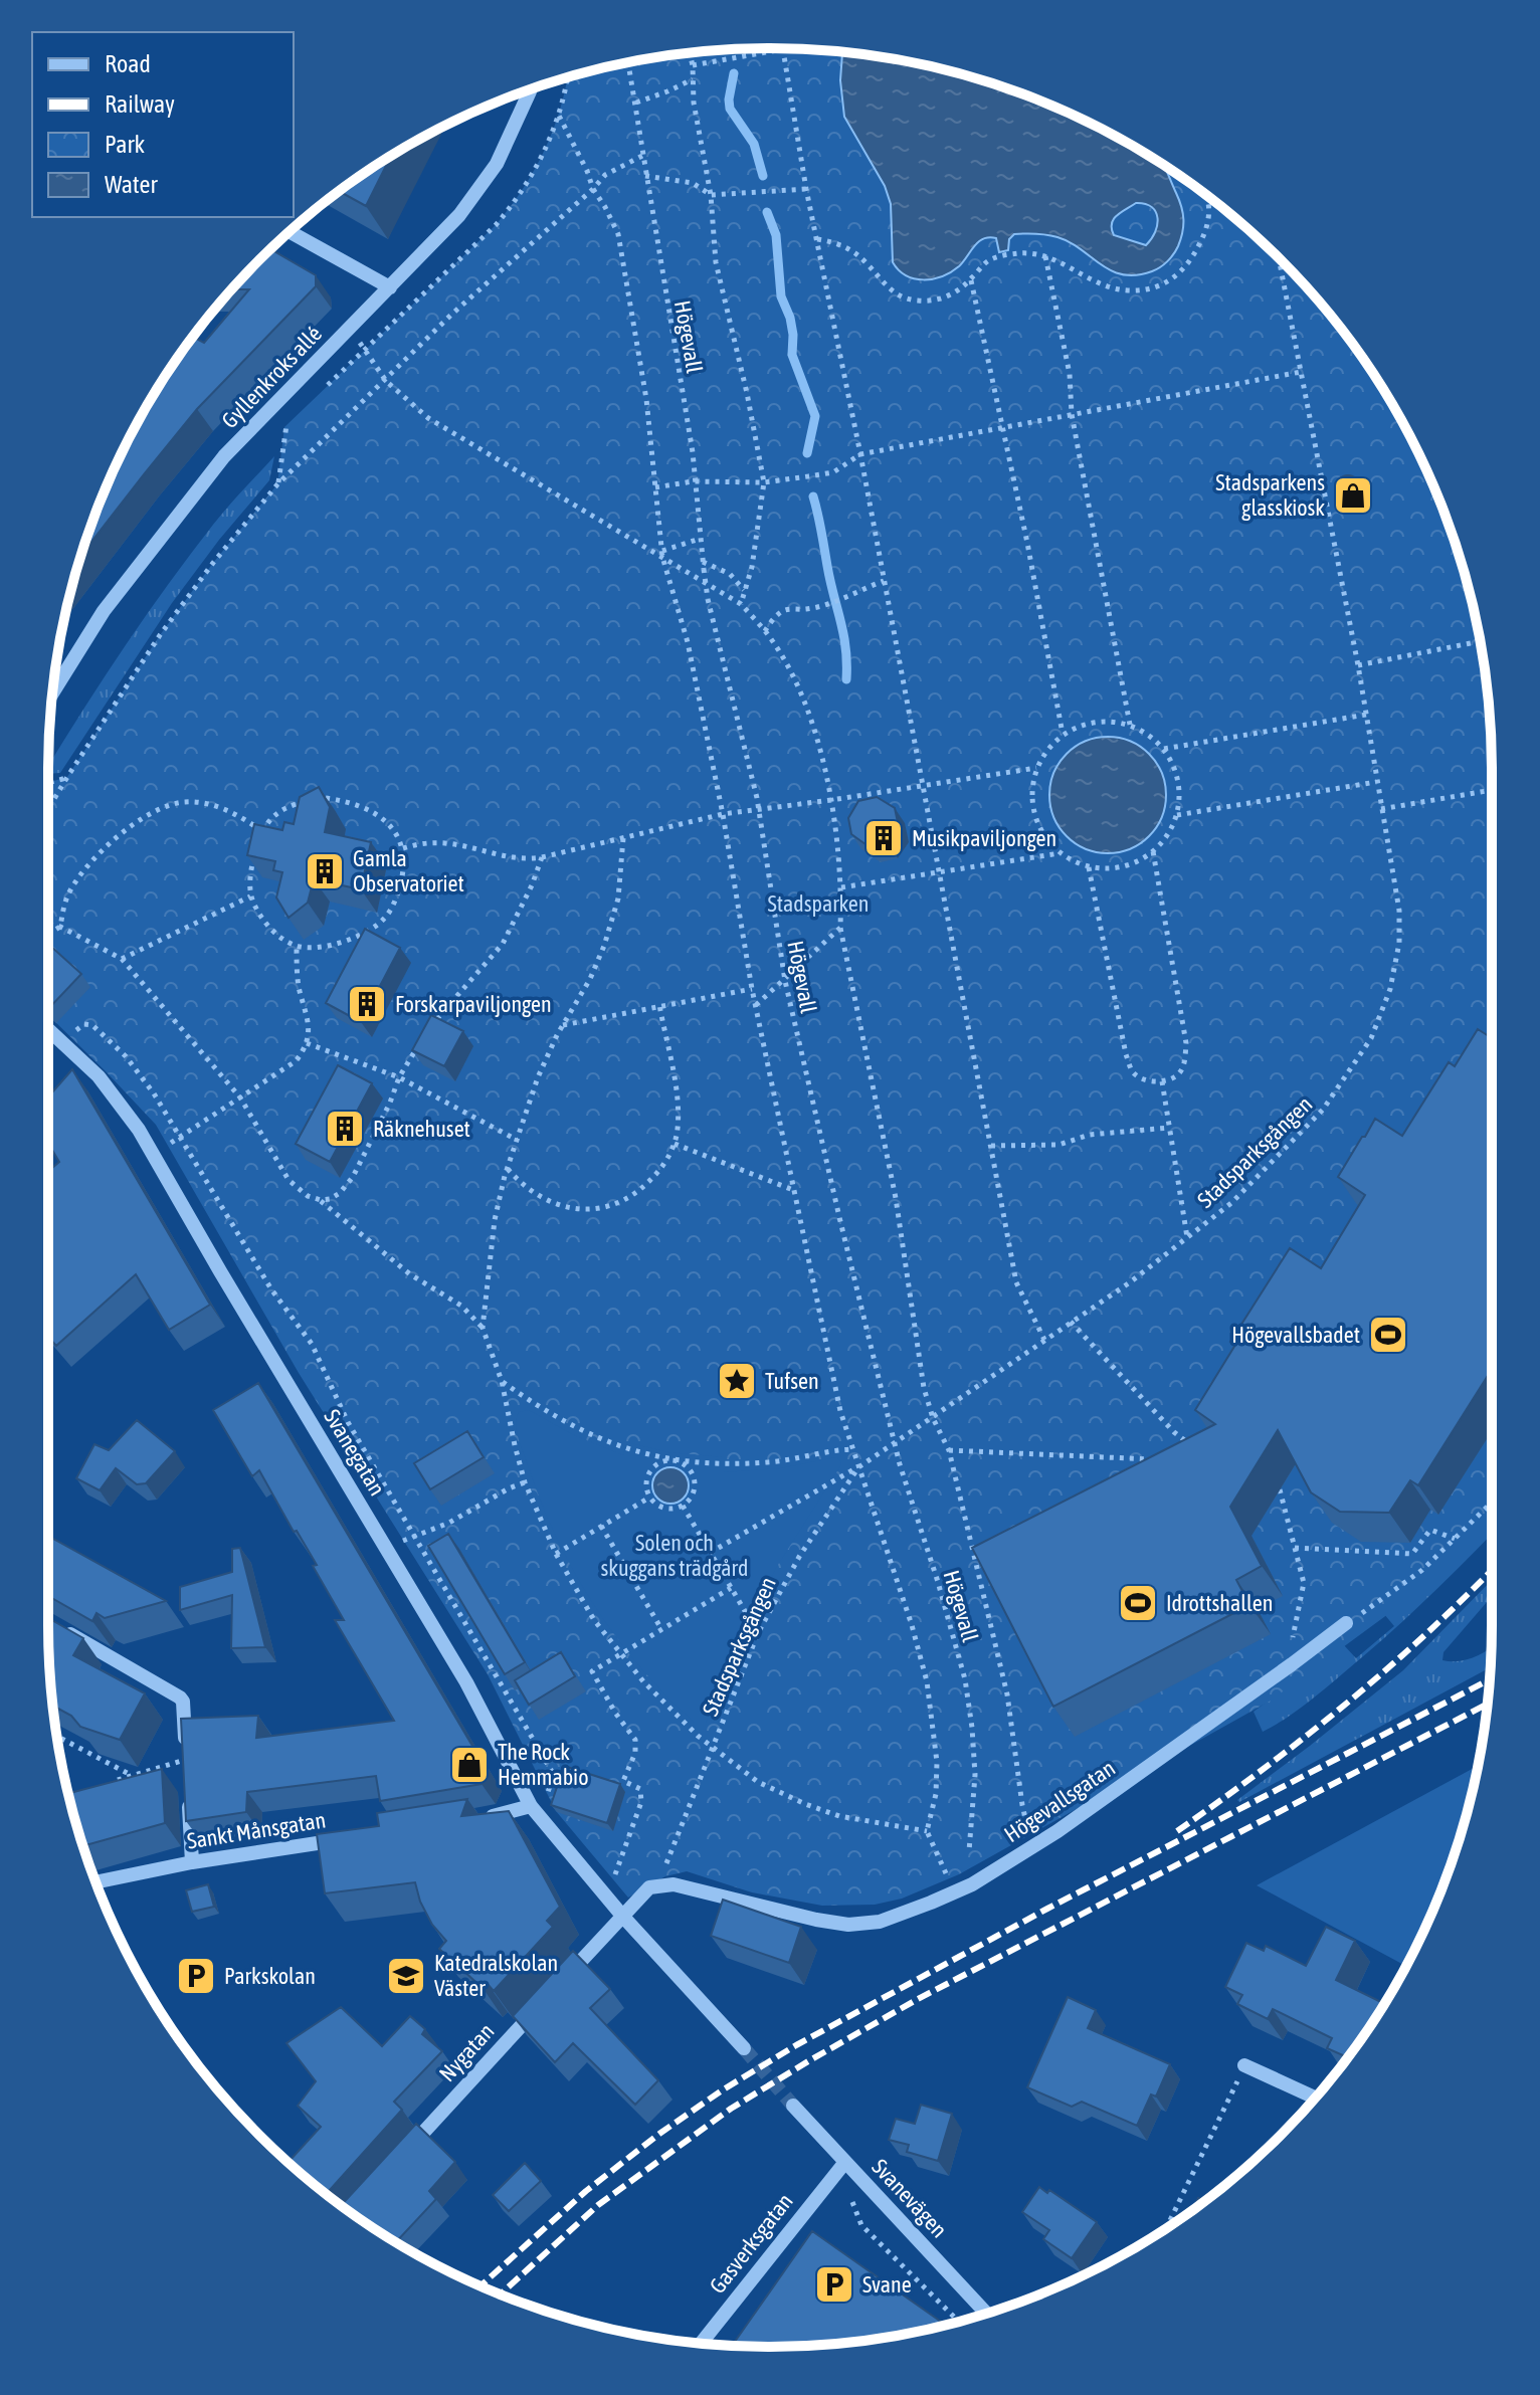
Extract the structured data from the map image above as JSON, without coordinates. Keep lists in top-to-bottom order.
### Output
{
  "streets": {
    "street": [
      "Gyllenkroks allé",
      "Svanegatan",
      "Högevallsgatan",
      "Sankt Månsgatan",
      "Nygatan",
      "Svanevägen",
      "Gasverksgatan"
    ],
    "path": ["Högevall", "Stadsparksgången"]
  },
  "crossings": [
    ["Högevall", "Stadsparksgången"],
    ["Stadsparksgången", "Högevallsgatan"],
    ["Svanegatan", "Nygatan"],
    ["Svanevägen", "Gasverksgatan"]
  ],
  "parks": ["Stadsparken", "Solen och skuggans trädgård"],
  "places": {
    "shop": ["Stadsparkens glasskiosk", "The Rock Hemmabio"],
    "building": [
      "Musikpaviljongen",
      "Gamla Observatoriet",
      "Forskarpaviljongen",
      "Räknehuset"
    ],
    "sports": ["Högevallsbadet", "Idrottshallen"],
    "place": ["Tufsen"],
    "parking": ["Parkskolan", "Svane"],
    "school or university": ["Katedralskolan Väster"]
  },
  "legend": [
    "Road",
    "Railway",
    "Park",
    "Water"
  ]
}
